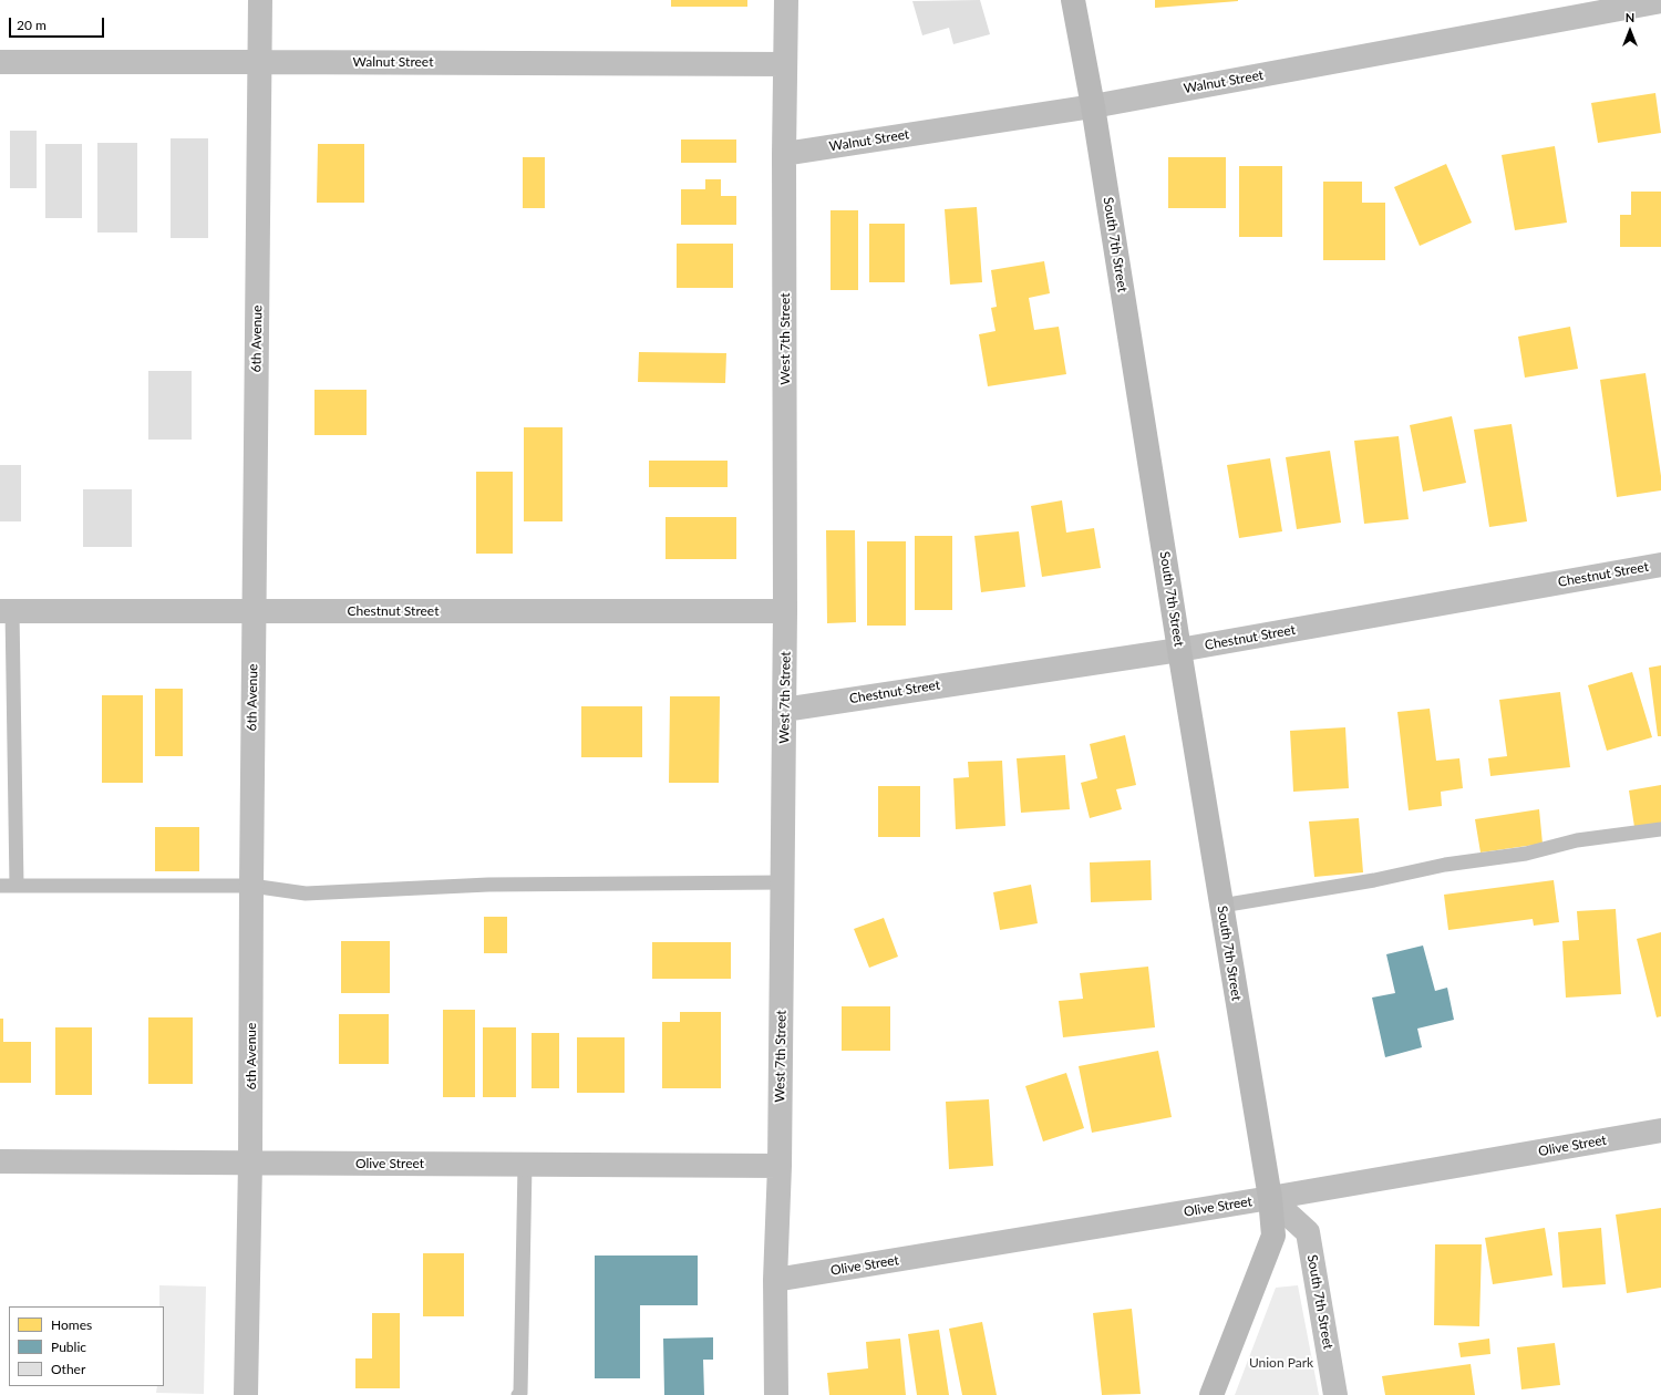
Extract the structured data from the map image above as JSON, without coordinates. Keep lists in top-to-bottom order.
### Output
{
  "streets": {
    "street": [
      "Walnut Street",
      "South 7th Street",
      "6th Avenue",
      "West 7th Street",
      "Chestnut Street",
      "Olive Street"
    ]
  },
  "crossings": [
    ["Walnut Street", "South 7th Street"],
    ["Walnut Street", "6th Avenue"],
    ["Walnut Street", "West 7th Street"],
    ["South 7th Street", "Chestnut Street"],
    ["South 7th Street", "Olive Street"],
    ["6th Avenue", "Chestnut Street"],
    ["6th Avenue", "Olive Street"],
    ["West 7th Street", "Chestnut Street"],
    ["West 7th Street", "Olive Street"]
  ],
  "parks": ["Union Park"],
  "legend": ["Homes", "Public", "Other"],
  "scale_bar": "20 m",
  "north": "top"
}
